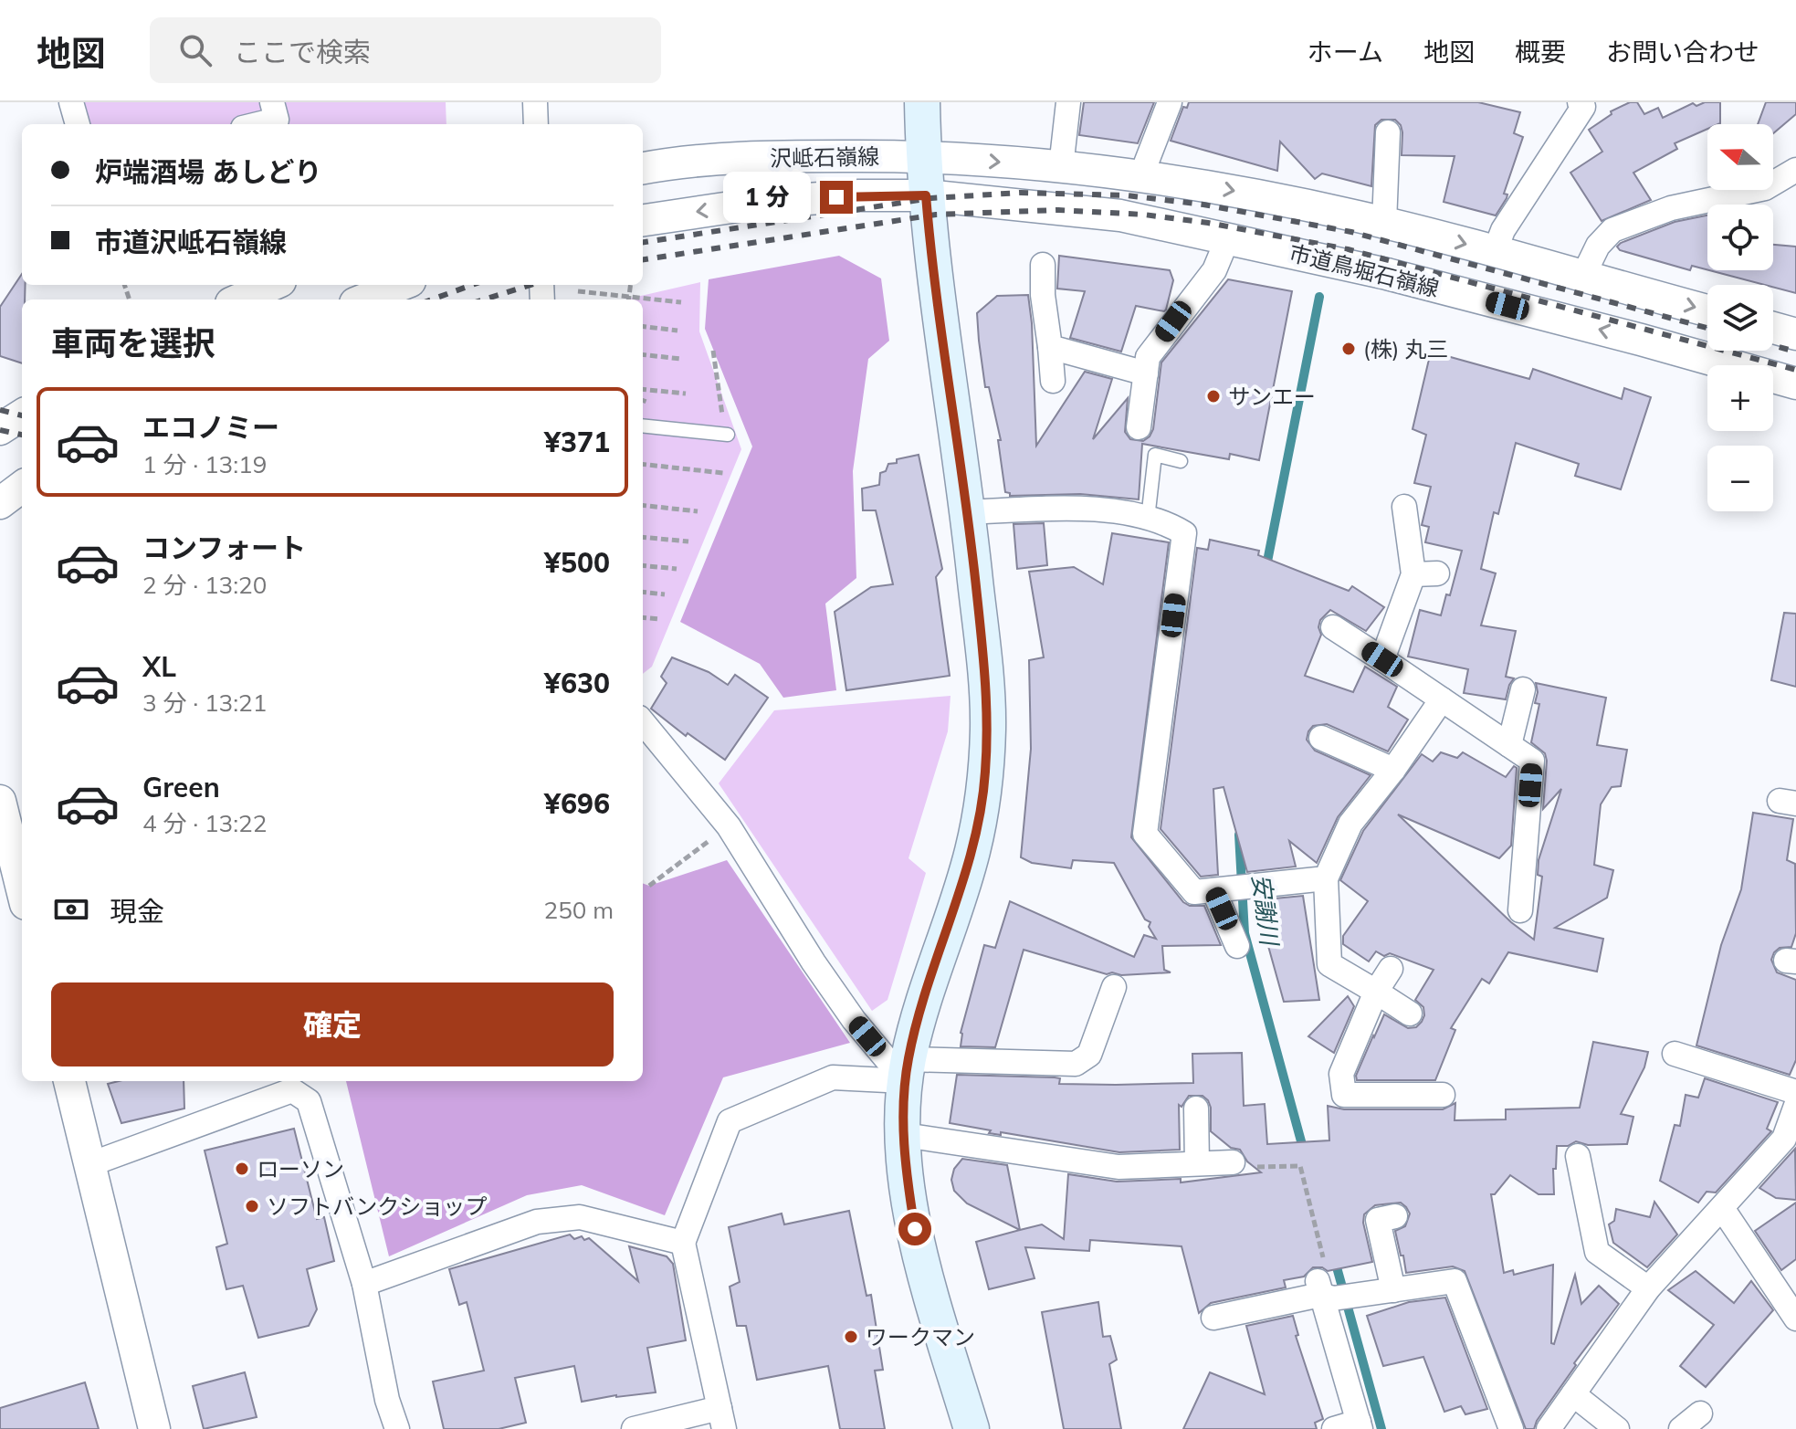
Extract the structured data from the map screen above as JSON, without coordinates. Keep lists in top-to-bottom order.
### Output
{
  "streets": {
    "street": ["沢岻石嶺線", "市道鳥堀石嶺線"]
  },
  "water": ["安謝川"],
  "places": [
    "(株) 丸三",
    "サンエー",
    "ローソン",
    "ソフトバンクショップ",
    "ワークマン"
  ],
  "north": "left",
  "page": {
    "header": "地図",
    "search": "ここで検索",
    "nav": [
      "ホーム",
      "地図",
      "概要",
      "お問い合わせ"
    ],
    "map_buttons": ["+", "−"],
    "banner": ["炉端酒場 あしどり", "市道沢岻石嶺線"],
    "bubble": "1 分",
    "heading": "車両を選択",
    "list": [
      {
        "name": "エコノミー",
        "note": "1 分 · 13:19",
        "value": "¥371"
      },
      {
        "name": "コンフォート",
        "note": "2 分 · 13:20",
        "value": "¥500"
      },
      {
        "name": "XL",
        "note": "3 分 · 13:21",
        "value": "¥630"
      },
      {
        "name": "Green",
        "note": "4 分 · 13:22",
        "value": "¥696"
      }
    ],
    "pay": ["現金", "250 m"],
    "buttons": "確定"
  }
}
